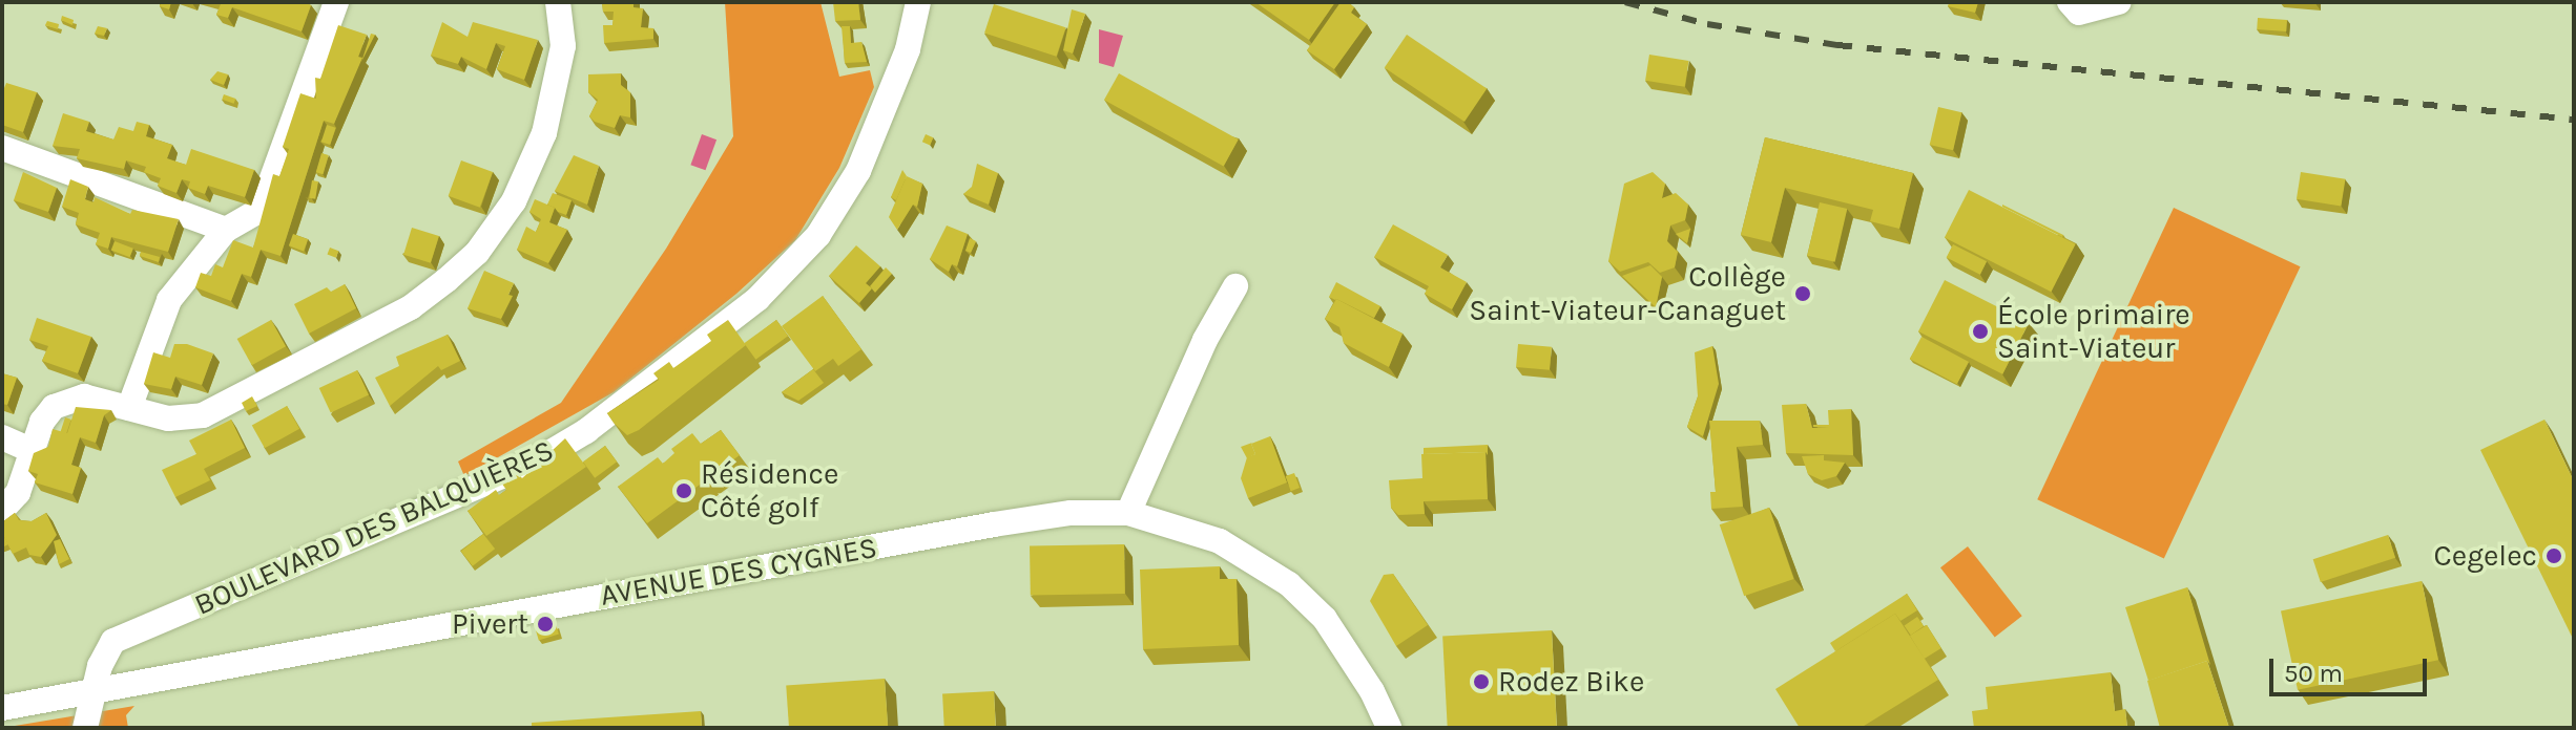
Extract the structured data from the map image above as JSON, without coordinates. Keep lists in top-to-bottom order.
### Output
{
  "streets": {
    "street": ["BOULEVARD DES BALQUIÈRES", "AVENUE DES CYGNES"]
  },
  "crossings": [
    ["BOULEVARD DES BALQUIÈRES", "AVENUE DES CYGNES"]
  ],
  "places": [
    "Collège Saint-Viateur-Canaguet",
    "École primaire Saint-Viateur",
    "Résidence Côté golf",
    "Cegelec",
    "Pivert",
    "Rodez Bike"
  ],
  "scale_bar": "50 m"
}
